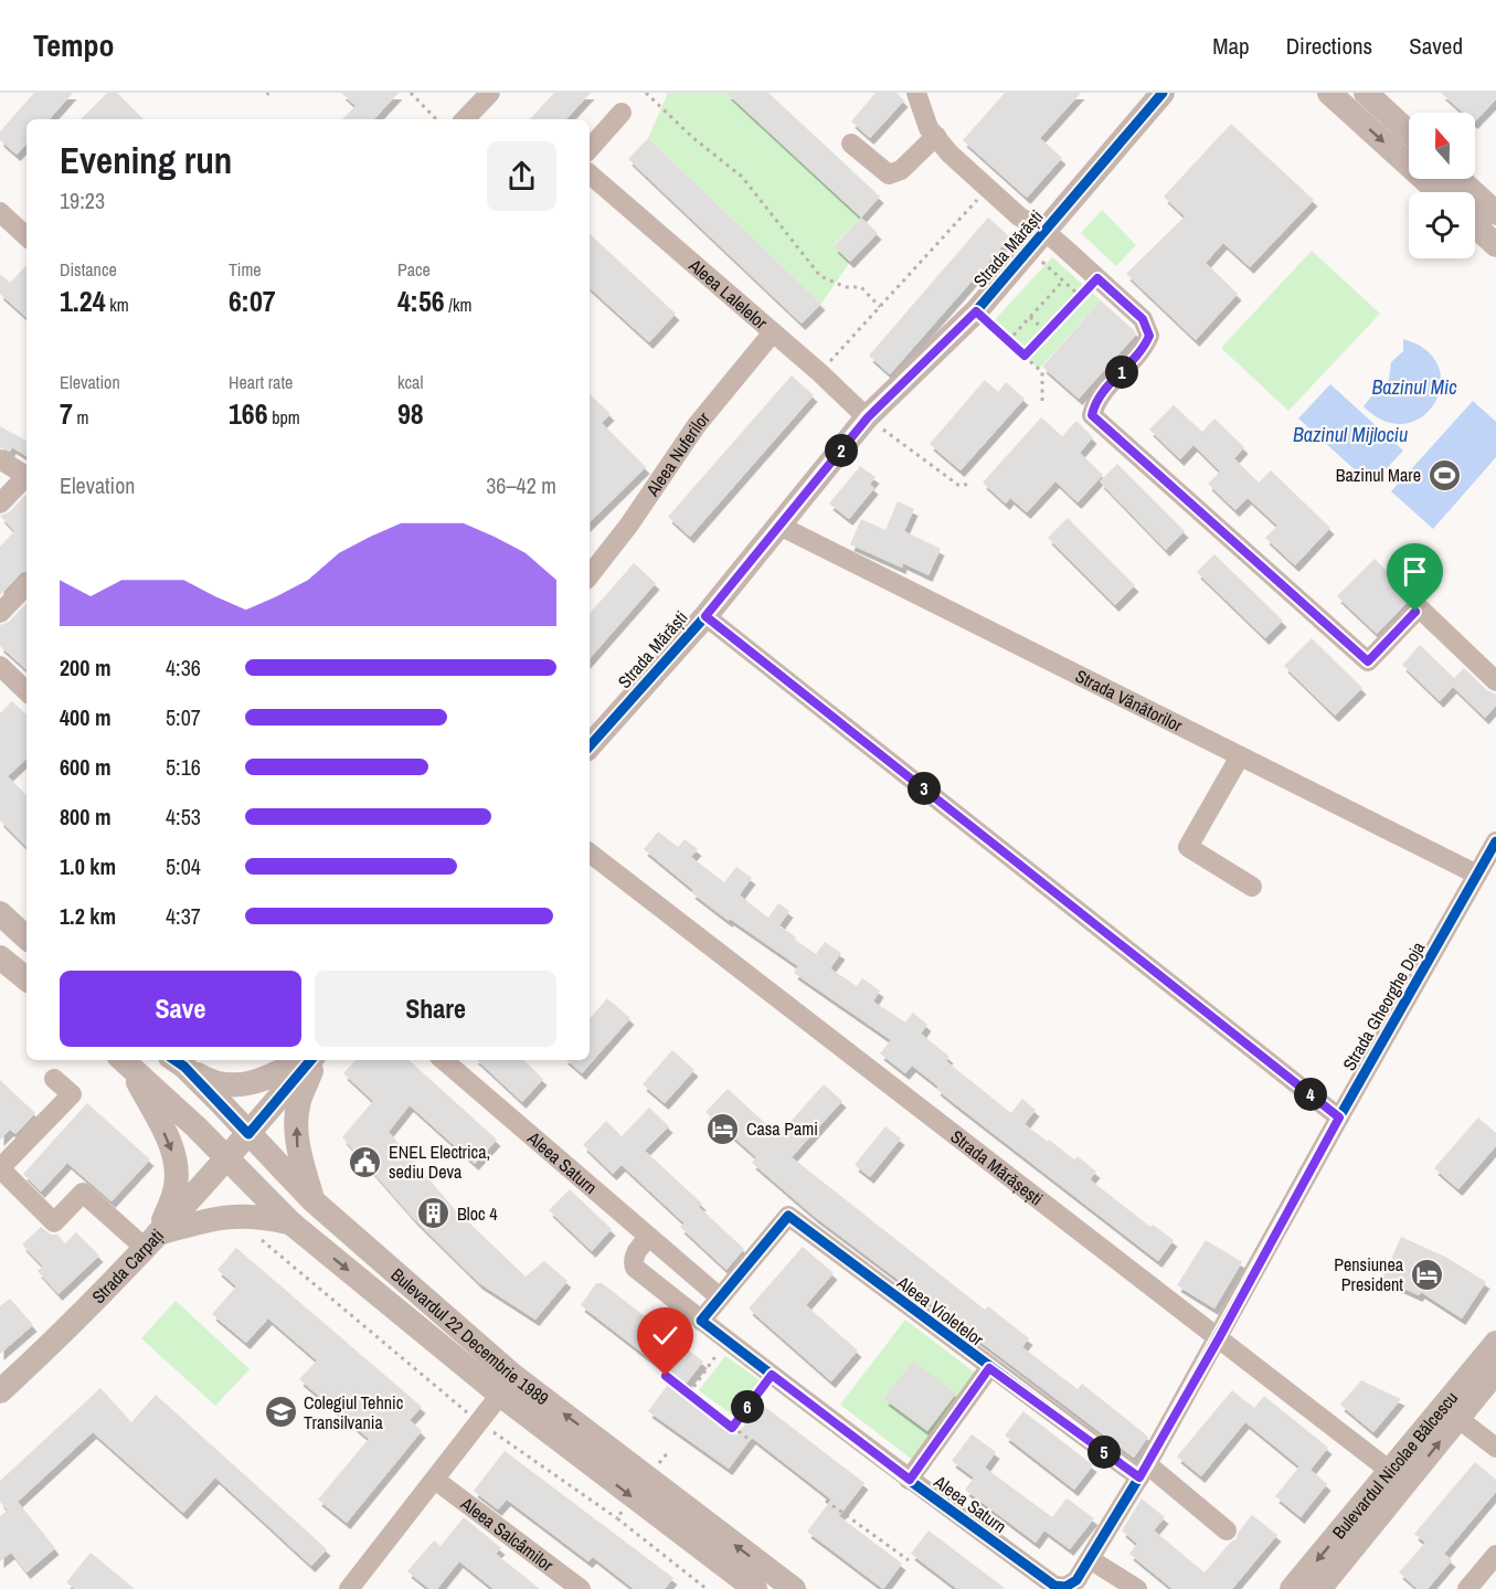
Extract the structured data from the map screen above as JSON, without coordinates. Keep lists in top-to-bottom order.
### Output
{
  "streets": {
    "main road": [
      "Strada Mărăști",
      "Strada Carpați",
      "Bulevardul 22 Decembrie 1989",
      "Bulevardul Nicolae Bălcescu"
    ],
    "street": [
      "Aleea Lalelelor",
      "Aleea Nuferilor",
      "Strada Vânătorilor",
      "Strada Gheorghe Doja",
      "Aleea Saturn",
      "Strada Mărășești",
      "Aleea Violetelor",
      "Aleea Salcâmilor"
    ]
  },
  "crossings": [
    ["Strada Mărăști", "Aleea Lalelelor"],
    ["Strada Mărăști", "Strada Vânătorilor"],
    ["Aleea Lalelelor", "Aleea Nuferilor"],
    ["Strada Vânătorilor", "Strada Gheorghe Doja"],
    ["Strada Gheorghe Doja", "Aleea Saturn"],
    ["Strada Gheorghe Doja", "Strada Mărășești"],
    ["Strada Gheorghe Doja", "Aleea Violetelor"],
    ["Aleea Saturn", "Aleea Violetelor"],
    ["Strada Mărășești", "Bulevardul Nicolae Bălcescu"],
    ["Strada Carpați", "Bulevardul 22 Decembrie 1989"]
  ],
  "water": ["Bazinul Mic", "Bazinul Mijlociu"],
  "places": {
    "sports": ["Bazinul Mare"],
    "hotel": ["Casa Pami", "Pensiunea President"],
    "public building": ["ENEL Electrica, sediu Deva"],
    "building": ["Bloc 4"],
    "school or university": ["Colegiul Tehnic Transilvania"]
  },
  "north": "top",
  "page": {
    "header": "Tempo",
    "nav": ["Map", "Directions", "Saved"],
    "heading": ["Evening run", "19:23"],
    "stats": [
      ["Distance", "1.24 km"],
      ["Time", "6:07"],
      ["Pace", "4:56 /km"],
      ["Elevation", "7 m"],
      ["Heart rate", "166 bpm"],
      ["kcal", "98"]
    ],
    "pins": [
      "1",
      "2",
      "3",
      "4",
      "6",
      "5"
    ],
    "chart": ["Elevation", "36–42 m"],
    "list": [
      {
        "name": "200 m",
        "note": "4:36"
      },
      {
        "name": "400 m",
        "note": "5:07"
      },
      {
        "name": "600 m",
        "note": "5:16"
      },
      {
        "name": "800 m",
        "note": "4:53"
      },
      {
        "name": "1.0 km",
        "note": "5:04"
      },
      {
        "name": "1.2 km",
        "note": "4:37"
      }
    ],
    "buttons": ["Save", "Share"]
  }
}
